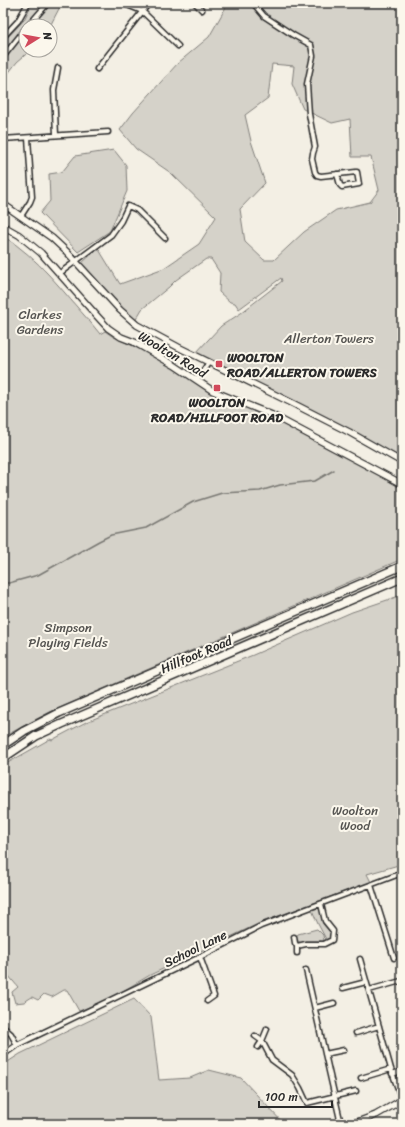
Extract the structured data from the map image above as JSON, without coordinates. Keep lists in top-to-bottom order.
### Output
{
  "streets": {
    "highway": ["Hillfoot Road"],
    "main road": ["Woolton Road"],
    "street": ["School Lane"]
  },
  "parks": [
    "Clarkes Gardens",
    "Allerton Towers",
    "Simpson Playing Fields",
    "Woolton Wood"
  ],
  "places": {
    "transit": ["WOOLTON ROAD/ALLERTON TOWERS", "WOOLTON ROAD/HILLFOOT ROAD"]
  },
  "scale_bar": "100 m",
  "north": "right"
}
